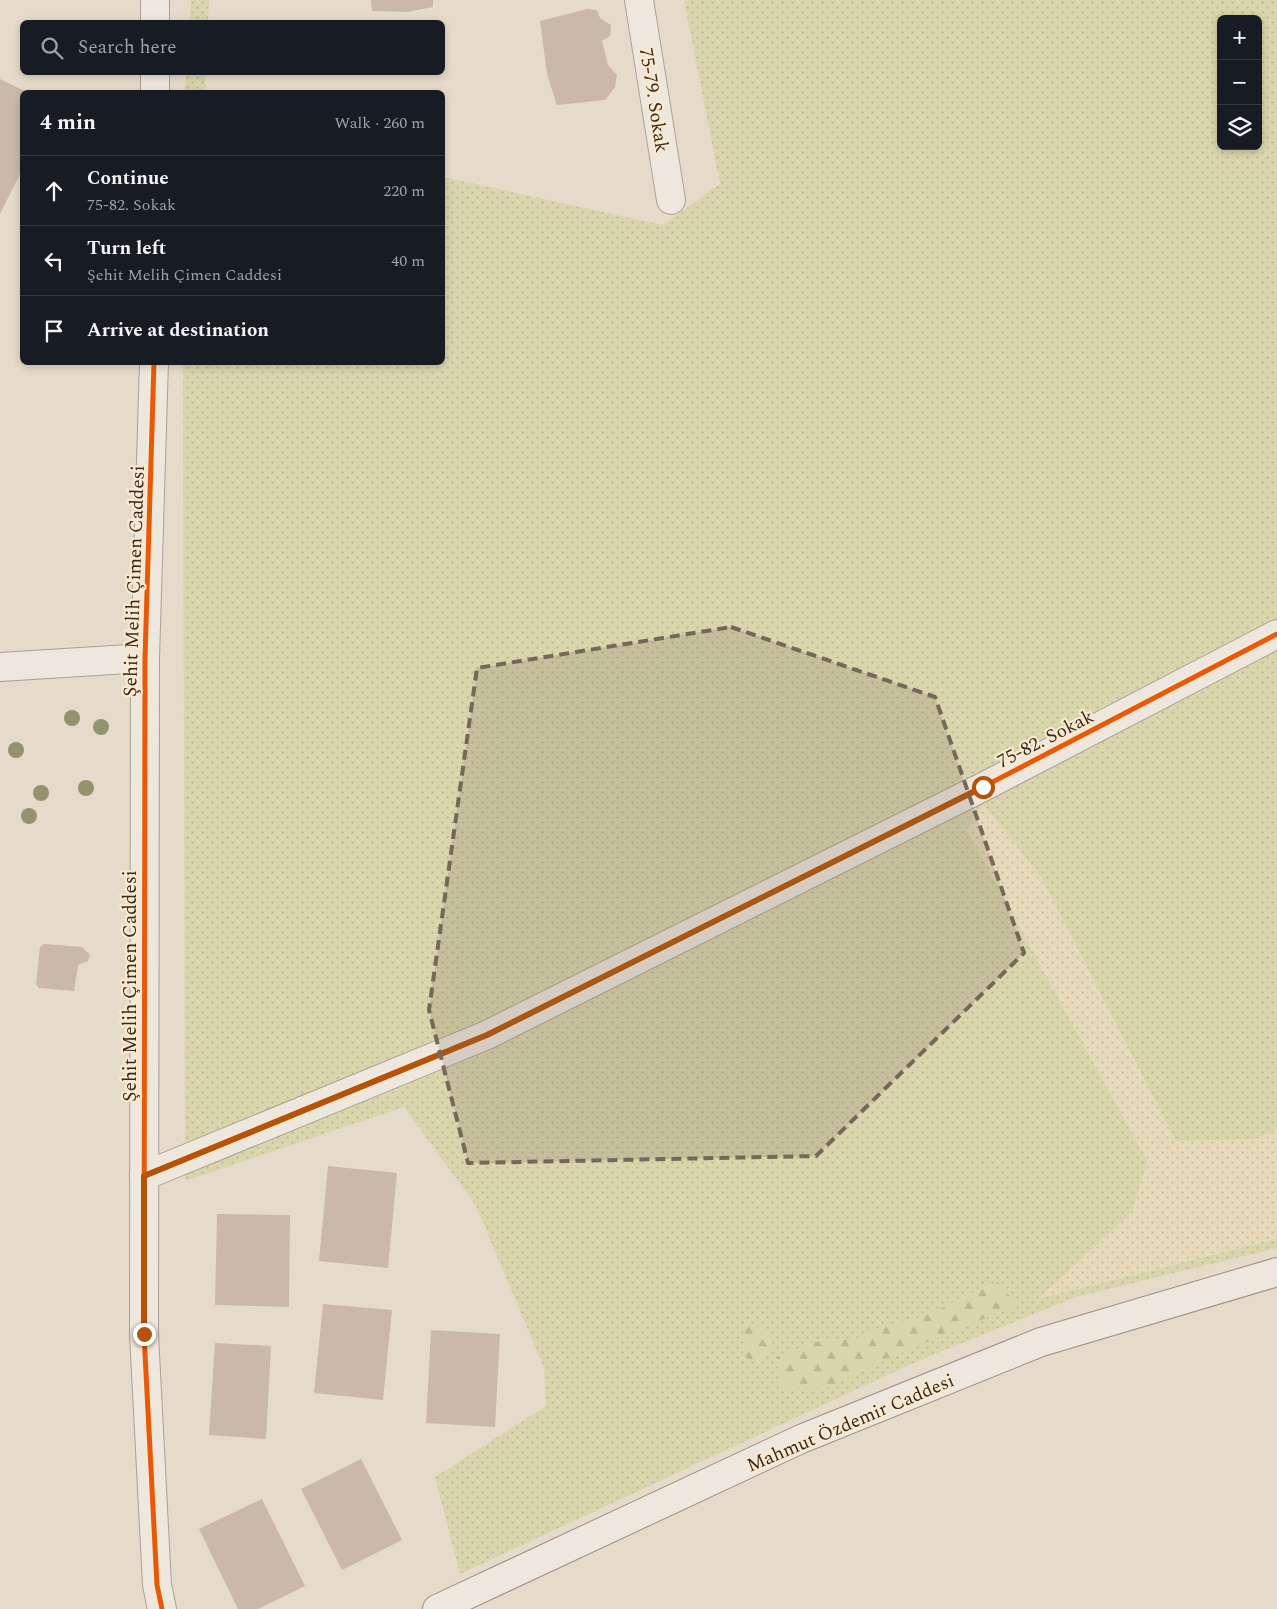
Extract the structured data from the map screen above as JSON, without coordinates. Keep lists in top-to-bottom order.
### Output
{
  "streets": {
    "street": [
      "75-79. Sokak",
      "Şehit Melih Çimen Caddesi",
      "75-82. Sokak",
      "Mahmut Özdemir Caddesi"
    ]
  },
  "crossings": [
    ["Şehit Melih Çimen Caddesi", "75-82. Sokak"]
  ],
  "page": {
    "map_buttons": ["+", "−"],
    "search": "Search here",
    "heading": ["4 min", "Walk · 260 m"],
    "list": [
      ["Continue", "75-82. Sokak", "220 m"],
      ["Turn left", "Şehit Melih Çimen Caddesi", "40 m"],
      "Arrive at destination"
    ]
  }
}
